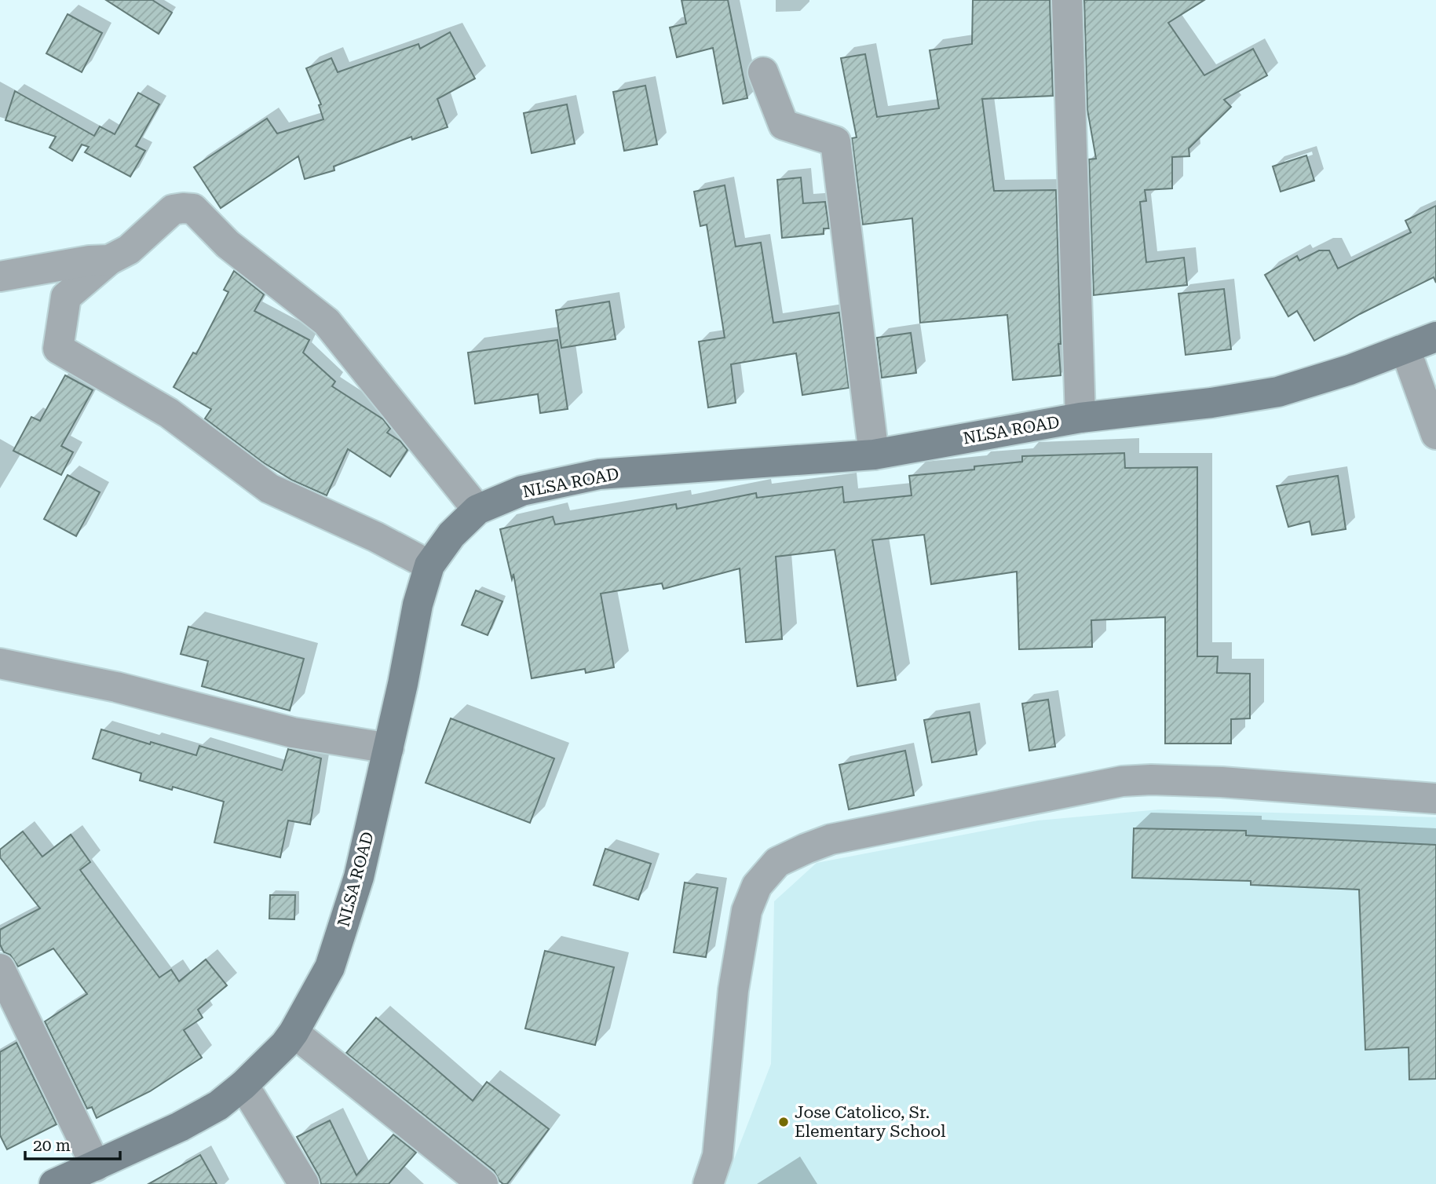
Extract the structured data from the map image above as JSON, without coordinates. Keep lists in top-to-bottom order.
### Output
{
  "streets": {
    "main road": ["NLSA ROAD"]
  },
  "places": ["Jose Catolico, Sr. Elementary School"],
  "scale_bar": "20 m"
}
